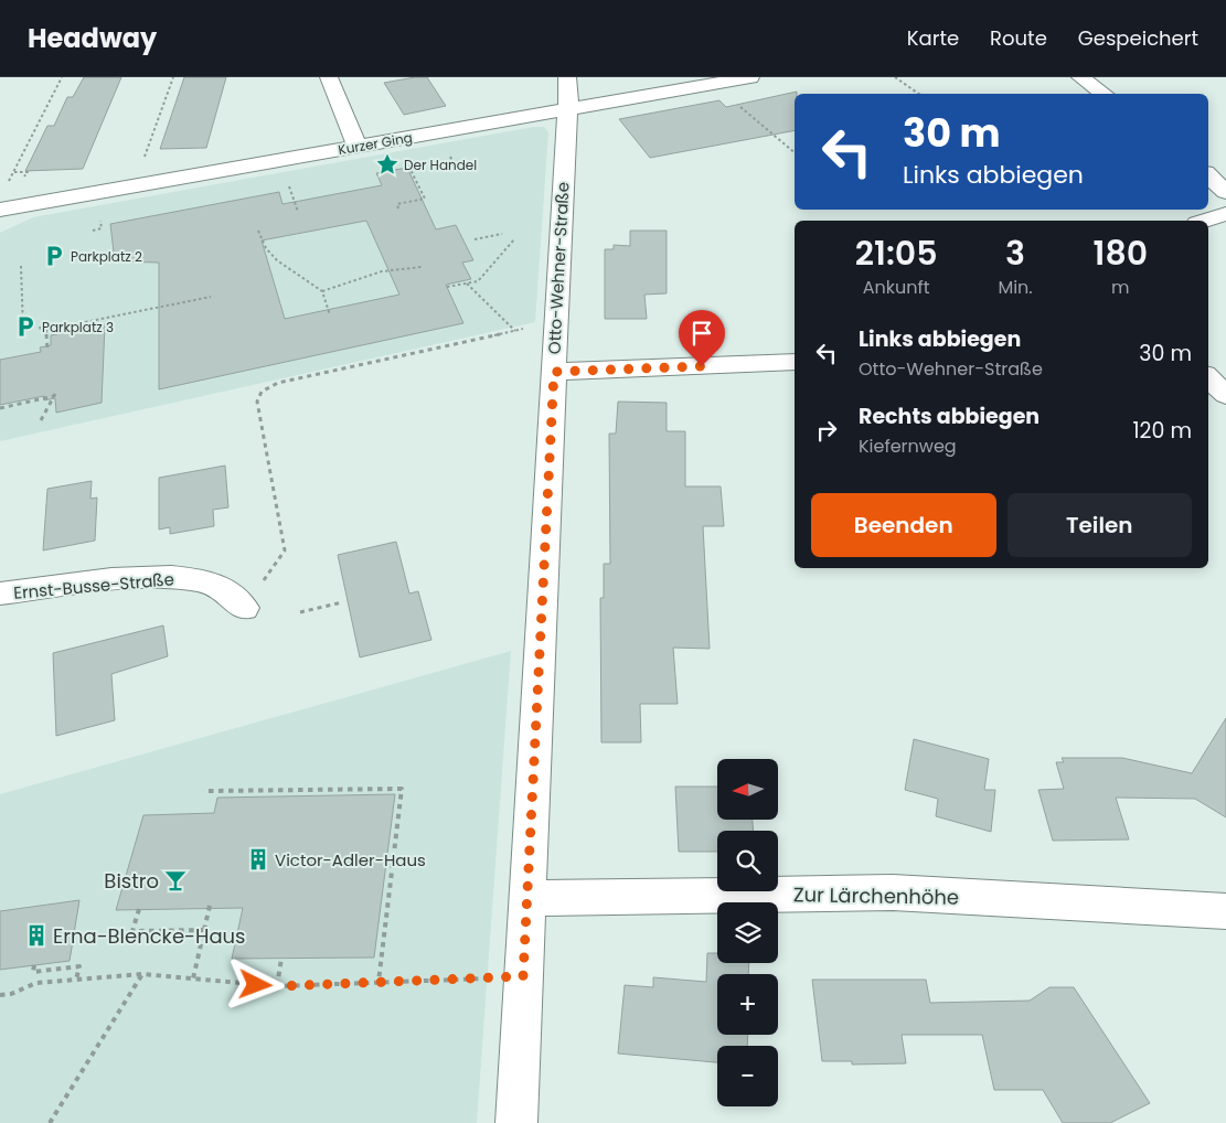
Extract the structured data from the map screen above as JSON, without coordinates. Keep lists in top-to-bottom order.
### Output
{
  "streets": {
    "street": [
      "Kurzer Ging",
      "Otto-Wehner-Straße",
      "Ernst-Busse-Straße",
      "Zur Lärchenhöhe"
    ]
  },
  "crossings": [
    ["Kurzer Ging", "Otto-Wehner-Straße"],
    ["Otto-Wehner-Straße", "Zur Lärchenhöhe"]
  ],
  "places": {
    "place": ["Der Handel"],
    "parking": ["Parkplatz 2", "Parkplatz 3"],
    "building": ["Victor-Adler-Haus", "Erna-Blencke-Haus"],
    "bar": ["Bistro"]
  },
  "north": "left",
  "page": {
    "header": "Headway",
    "nav": ["Karte", "Route", "Gespeichert"],
    "turn": ["30 m", "Links abbiegen"],
    "eta": [
      "21:05",
      "Ankunft",
      "3",
      "Min.",
      "180",
      "m"
    ],
    "list": [
      {
        "name": "Links abbiegen",
        "note": "Otto-Wehner-Straße",
        "value": "30 m"
      },
      {
        "name": "Rechts abbiegen",
        "note": "Kiefernweg",
        "value": "120 m"
      }
    ],
    "buttons": ["Beenden", "Teilen"],
    "map_buttons": ["+", "−"]
  }
}
